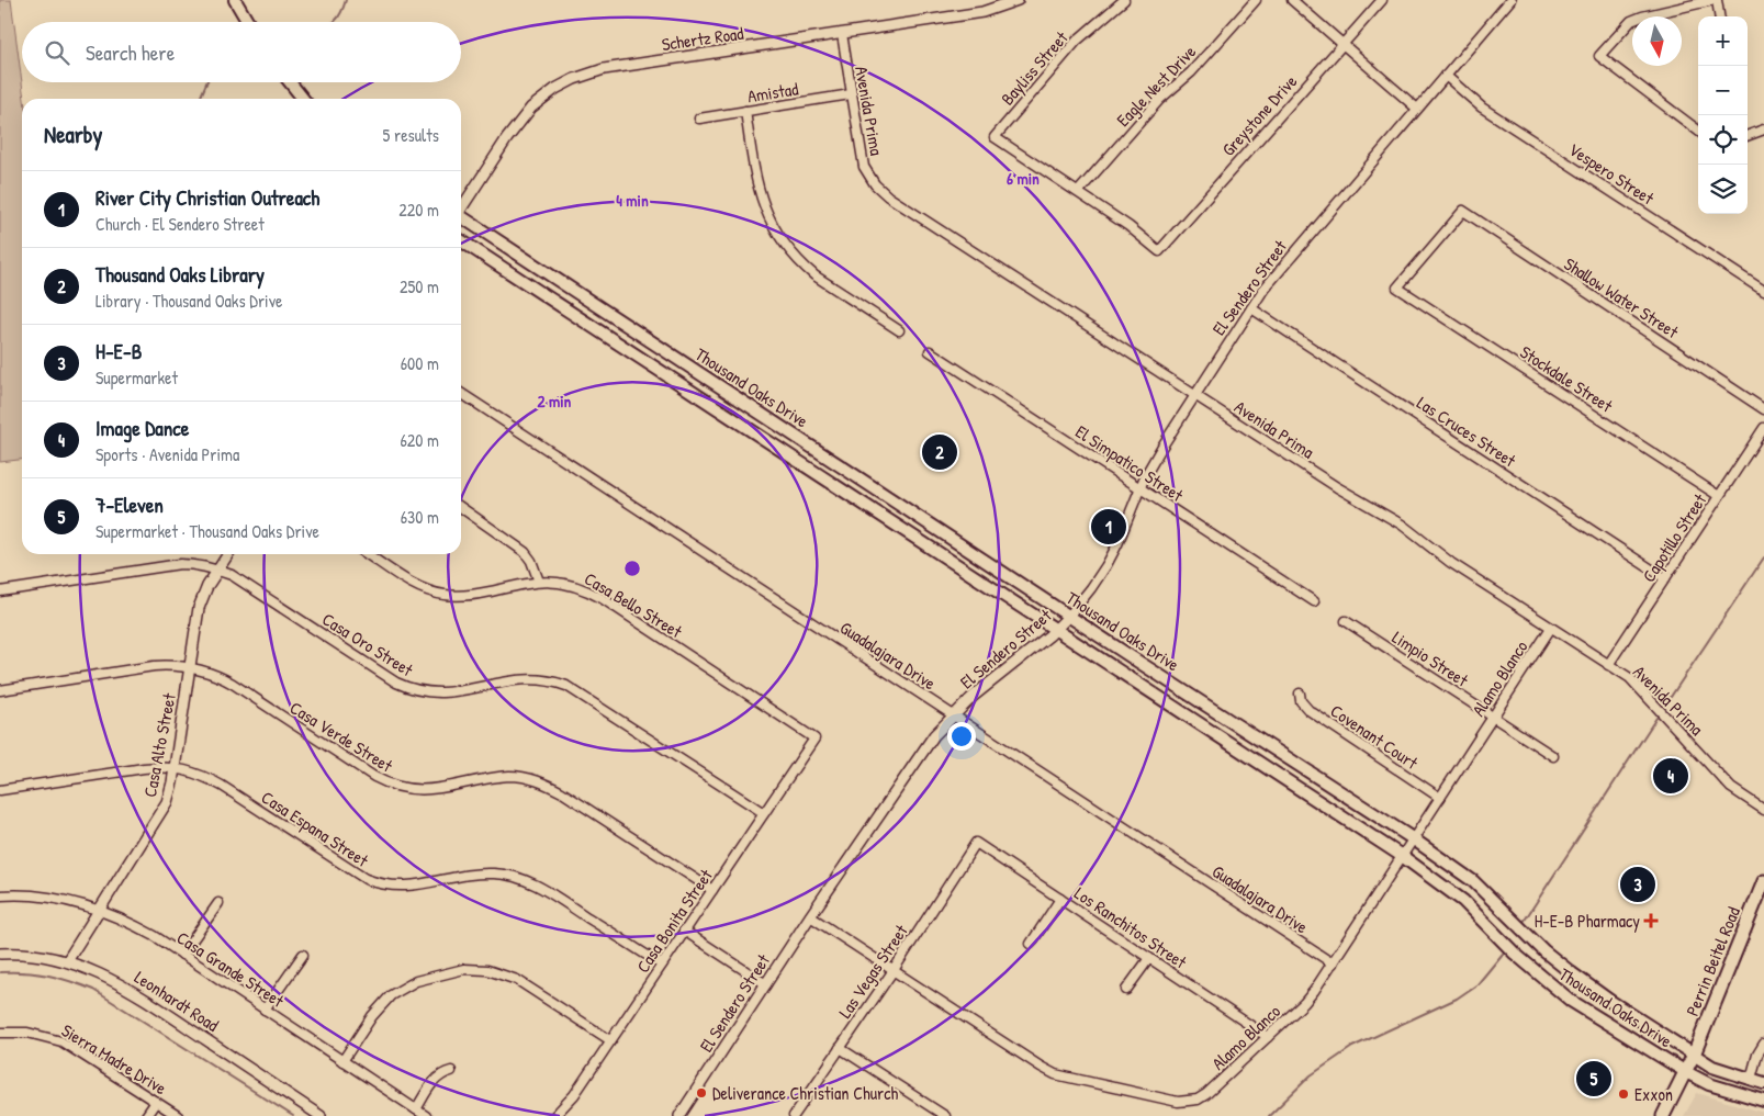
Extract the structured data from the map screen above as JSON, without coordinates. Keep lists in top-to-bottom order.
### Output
{
  "streets": {
    "main road": ["Thousand Oaks Drive", "Perrin Beitel Road"],
    "street": [
      "Schertz Road",
      "Bayliss Street",
      "Eagle Nest Drive",
      "Amistad",
      "Avenida Prima",
      "Greystone Drive",
      "Vespero Street",
      "El Sendero Street",
      "Shallow Water Street",
      "Stockdale Street",
      "Las Cruces Street",
      "El Simpatico Street",
      "Capotillo Street",
      "Casa Bello Street",
      "Casa Oro Street",
      "Guadalajara Drive",
      "Limpio Street",
      "Alamo Blanco",
      "Casa Verde Street",
      "Covenant Court",
      "Casa Alto Street",
      "Casa Espana Street",
      "Casa Bonita Street",
      "Los Ranchitos Street",
      "Casa Grande Street",
      "Las Vegas Street",
      "Leonhardt Road",
      "Sierra Madre Drive"
    ]
  },
  "crossings": [
    ["Schertz Road", "Avenida Prima"],
    ["Bayliss Street", "Eagle Nest Drive"],
    ["Bayliss Street", "Greystone Drive"],
    ["Eagle Nest Drive", "Greystone Drive"],
    ["Amistad", "Avenida Prima"],
    ["Avenida Prima", "El Sendero Street"],
    ["Avenida Prima", "Capotillo Street"],
    ["Avenida Prima", "Alamo Blanco"],
    ["Vespero Street", "El Sendero Street"],
    ["El Sendero Street", "Thousand Oaks Drive"],
    ["El Sendero Street", "Las Cruces Street"],
    ["El Sendero Street", "El Simpatico Street"],
    ["El Sendero Street", "Guadalajara Drive"],
    ["El Sendero Street", "Alamo Blanco"],
    ["Shallow Water Street", "Stockdale Street"],
    ["Stockdale Street", "Capotillo Street"],
    ["Thousand Oaks Drive", "Alamo Blanco"],
    ["Thousand Oaks Drive", "Perrin Beitel Road"],
    ["Las Cruces Street", "Capotillo Street"],
    ["Casa Bello Street", "Casa Bonita Street"],
    ["Casa Oro Street", "Casa Alto Street"],
    ["Casa Oro Street", "Casa Bonita Street"],
    ["Guadalajara Drive", "Alamo Blanco"],
    ["Limpio Street", "Alamo Blanco"],
    ["Alamo Blanco", "Covenant Court"],
    ["Alamo Blanco", "Los Ranchitos Street"],
    ["Alamo Blanco", "Las Vegas Street"],
    ["Casa Verde Street", "Casa Alto Street"],
    ["Casa Verde Street", "Casa Bonita Street"],
    ["Casa Alto Street", "Casa Espana Street"],
    ["Casa Alto Street", "Casa Grande Street"],
    ["Casa Alto Street", "Leonhardt Road"],
    ["Casa Espana Street", "Casa Bonita Street"],
    ["Los Ranchitos Street", "Las Vegas Street"]
  ],
  "places": {
    "health": ["H-E-B Pharmacy"],
    "other": ["Deliverance Christian Church", "Exxon"]
  },
  "north": "bottom",
  "page": {
    "map_buttons": ["+", "−"],
    "search": "Search here",
    "heading": ["Nearby", "5 results"],
    "list": [
      {
        "mark": "1",
        "name": "River City Christian Outreach",
        "note": "Church · El Sendero Street",
        "value": "220 m"
      },
      {
        "mark": "2",
        "name": "Thousand Oaks Library",
        "note": "Library · Thousand Oaks Drive",
        "value": "250 m"
      },
      {
        "mark": "3",
        "name": "H-E-B",
        "note": "Supermarket",
        "value": "600 m"
      },
      {
        "mark": "4",
        "name": "Image Dance",
        "note": "Sports · Avenida Prima",
        "value": "620 m"
      },
      {
        "mark": "5",
        "name": "7-Eleven",
        "note": "Supermarket · Thousand Oaks Drive",
        "value": "630 m"
      }
    ],
    "pins": [
      "2",
      "1",
      "4",
      "3",
      "5"
    ]
  },
  "rings": ["6 min", "4 min", "2 min"]
}
